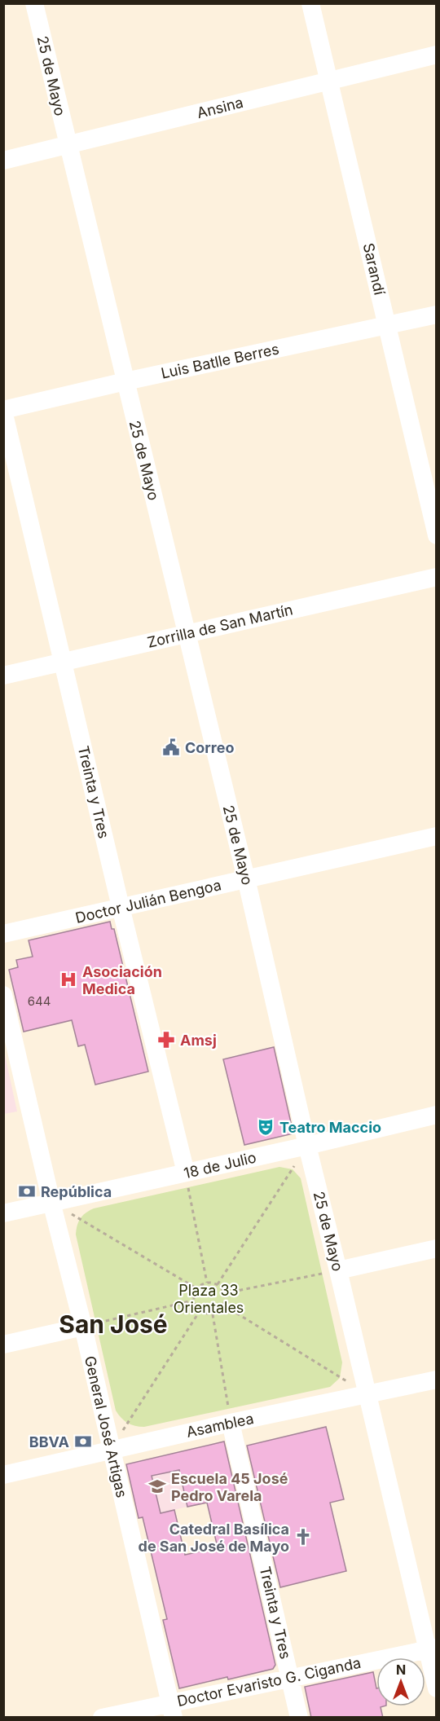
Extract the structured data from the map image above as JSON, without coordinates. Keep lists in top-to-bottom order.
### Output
{
  "streets": {
    "street": [
      "25 de Mayo",
      "Ansina",
      "Sarandí",
      "Luis Batlle Berres",
      "Zorrilla de San Martín",
      "Treinta y Tres",
      "Doctor Julián Bengoa",
      "18 de Julio",
      "Asamblea",
      "General José Artigas",
      "Doctor Evaristo G. Ciganda"
    ]
  },
  "crossings": [
    ["25 de Mayo", "Ansina"],
    ["25 de Mayo", "Luis Batlle Berres"],
    ["25 de Mayo", "Zorrilla de San Martín"],
    ["25 de Mayo", "Doctor Julián Bengoa"],
    ["25 de Mayo", "18 de Julio"],
    ["25 de Mayo", "Asamblea"],
    ["25 de Mayo", "Doctor Evaristo G. Ciganda"],
    ["Ansina", "Sarandí"],
    ["Sarandí", "Luis Batlle Berres"],
    ["Luis Batlle Berres", "Treinta y Tres"],
    ["Zorrilla de San Martín", "Treinta y Tres"],
    ["Treinta y Tres", "Doctor Julián Bengoa"],
    ["Treinta y Tres", "18 de Julio"],
    ["Treinta y Tres", "Asamblea"],
    ["Treinta y Tres", "Doctor Evaristo G. Ciganda"],
    ["18 de Julio", "General José Artigas"],
    ["Asamblea", "General José Artigas"],
    ["General José Artigas", "Doctor Evaristo G. Ciganda"]
  ],
  "districts": ["San José"],
  "parks": ["Plaza 33 Orientales"],
  "places": {
    "public building": ["Correo"],
    "hospital": ["Asociación Medica"],
    "pharmacy": ["Amsj"],
    "theatre": ["Teatro Maccio"],
    "bank": ["República", "BBVA"],
    "school or university": ["Escuela 45 José Pedro Varela"],
    "church": ["Catedral Basílica de San José de Mayo"]
  },
  "house_numbers": ["644"],
  "north": "top"
}
